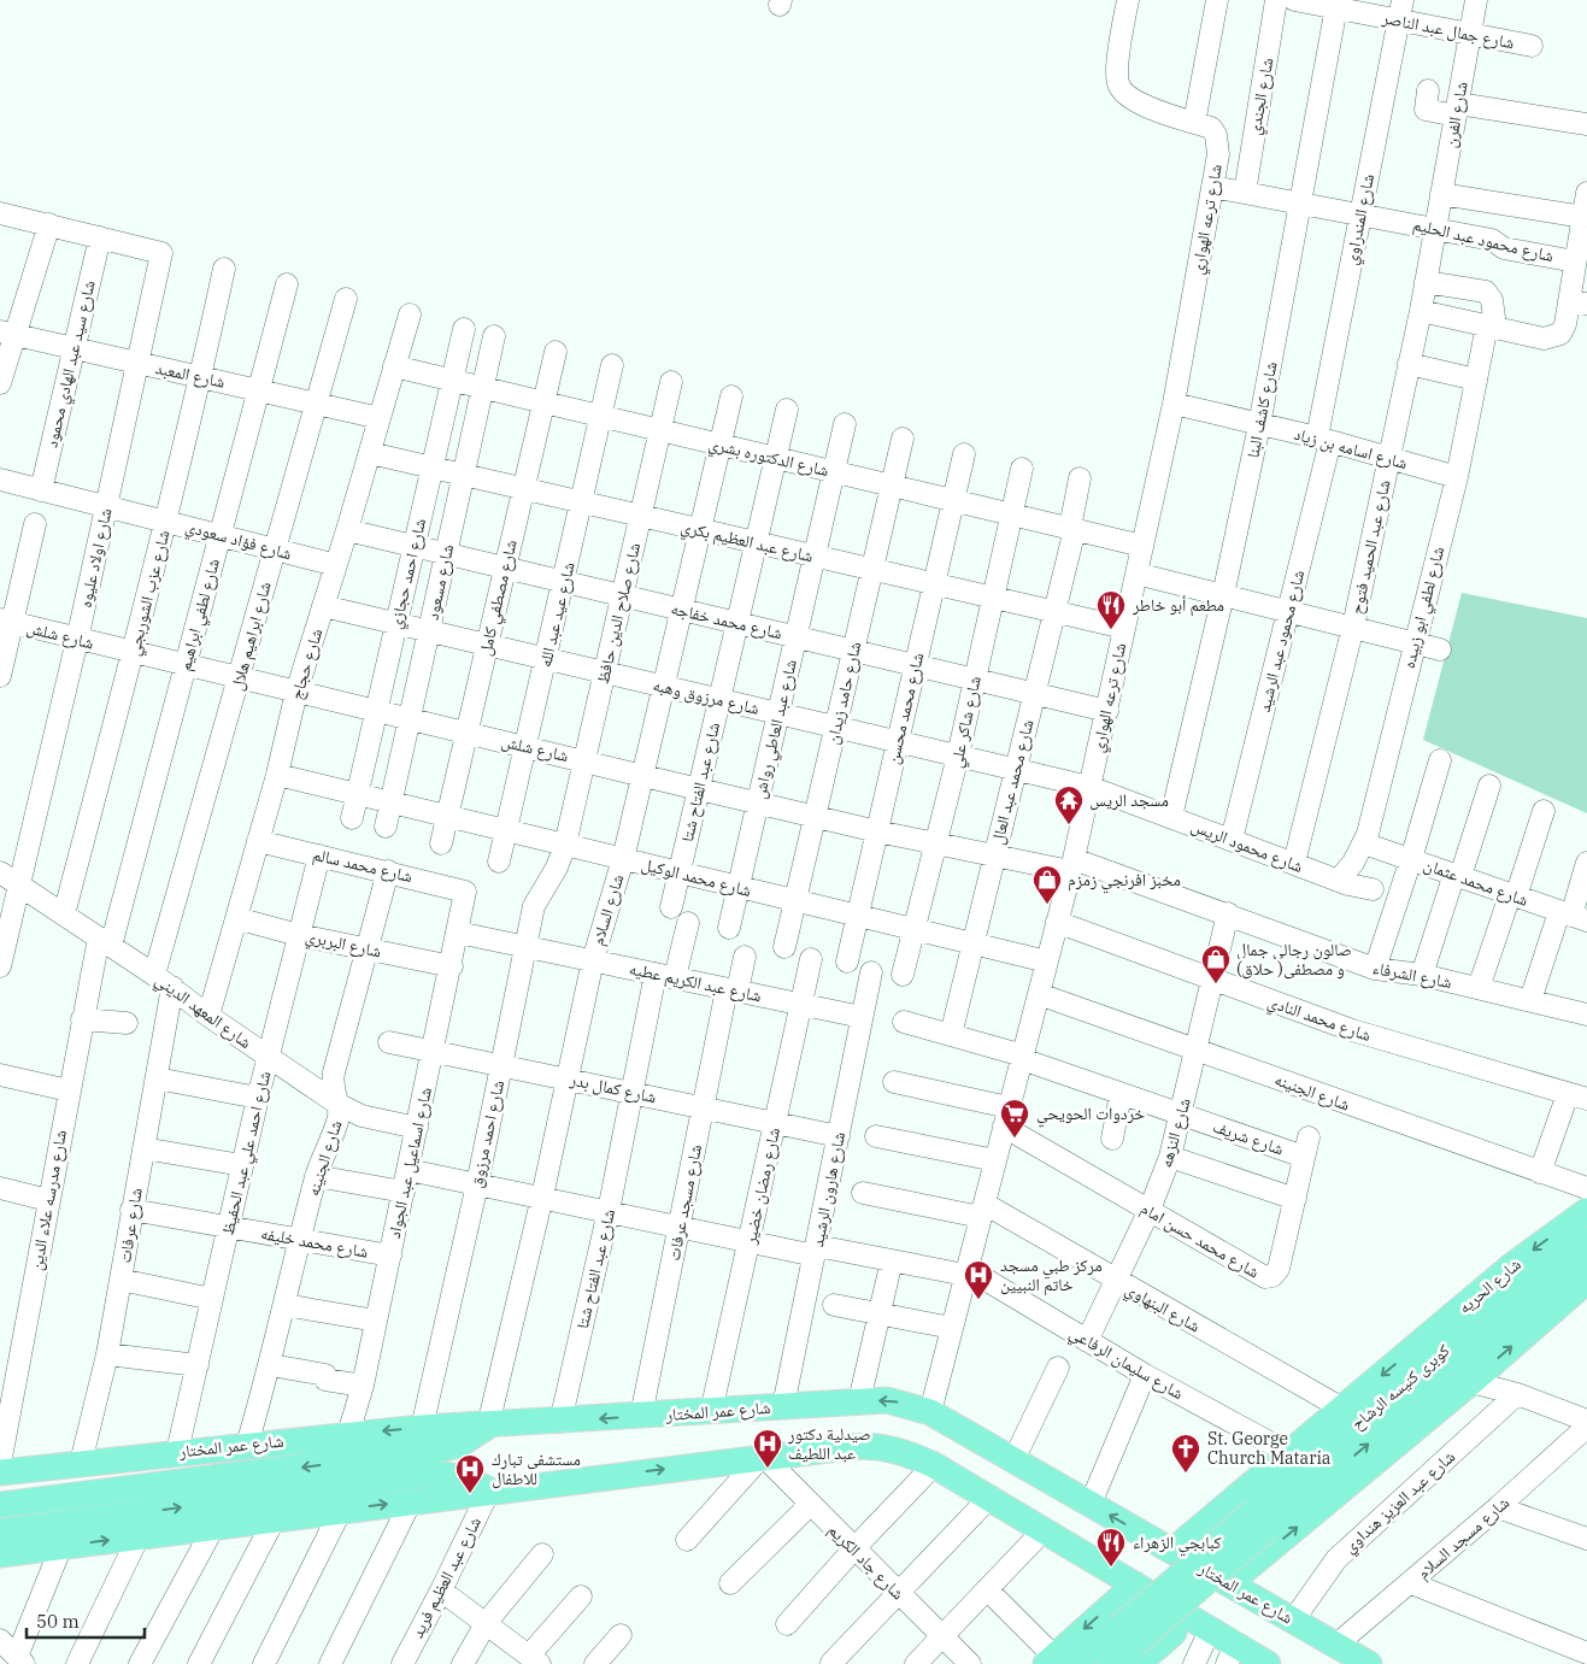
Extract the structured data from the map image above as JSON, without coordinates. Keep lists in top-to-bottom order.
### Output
{
  "streets": {
    "main road": ["شارع الحريه", "كوبرى كنيسه الرشاح", "شارع عمر المختار"],
    "street": [
      "شارع جمال عبد الناصر",
      "شارع الجندي",
      "شارع الفرن",
      "شارع ترعه الهواري",
      "شارع المندراوي",
      "شارع محمود عبد الحليم",
      "شارع سيد عبد الهادي محمود",
      "شارع المعبد",
      "شارع كاشف البنا",
      "شارع اسامه بن زياد",
      "شارع الدكتوره بشري",
      "شارع فؤاد سعودي",
      "شارع عبد العظيم بكري",
      "شارع عبد الحميد فتوح",
      "شارع اولاد عليوه",
      "شارع احمد حجازي",
      "شارع مسعود",
      "شارع عزب الشوربجي",
      "شارع مصطفي كامل",
      "شارع لطفي ابو زبيده",
      "شارع صلاح الدين حافظ",
      "شارع لطفي ابراهيم",
      "شارع عيد عبد الله",
      "شارع محمد خفاجه",
      "شارع شلش",
      "شارع ابراهيم هلال",
      "شارع محمود عبد الرشيد",
      "شارع حجاج",
      "شارع حامد زيدان",
      "شارع مرزوق وهبه",
      "شارع محمد محسن",
      "شارع شاكر علي",
      "شارع عبد العاطي رواش",
      "شارع عبد الفتاح شتا",
      "شارع محمد عبد العال",
      "شارع محمود الريس",
      "شارع محمد سالم",
      "شارع محمد الوكيل",
      "شارع محمد عثمان",
      "شارع السلام",
      "شارع البربري",
      "شارع الشرفاء",
      "شارع عبد الكريم عطيه",
      "شارع المعهد الديني",
      "شارع محمد النادي",
      "شارع كمال بدر",
      "شارع الجنينه",
      "شارع النزهه",
      "شارع احمد مرزوق",
      "شارع شريف",
      "شارع احمد علي عبد الحفيظ",
      "شارع اسماعيل عبد الجواد",
      "شارع رمضان خضير",
      "شارع هارون الرشيد",
      "شارع مدرسه علاء الدين",
      "شارع مسجد عرفات",
      "شارع عرفات",
      "شارع محمد حسن امام",
      "شارع محمد خليفه",
      "شارع البنهاوي",
      "شارع سليمان الرفاعي",
      "شارع عبد العزيز هنداوي",
      "شارع مسجد السلام",
      "شارع جاد الكريم",
      "شارع عبد العظيم فريد"
    ]
  },
  "crossings": [
    ["شارع جمال عبد الناصر", "شارع الفرن"],
    ["شارع جمال عبد الناصر", "شارع المندراوي"],
    ["شارع جمال عبد الناصر", "شارع كاشف البنا"],
    ["شارع الجندي", "شارع محمود عبد الحليم"],
    ["شارع الفرن", "شارع محمود عبد الحليم"],
    ["شارع الفرن", "شارع عبد الحميد فتوح"],
    ["شارع ترعه الهواري", "شارع محمود عبد الحليم"],
    ["شارع ترعه الهواري", "شارع اسامه بن زياد"],
    ["شارع ترعه الهواري", "شارع الدكتوره بشري"],
    ["شارع ترعه الهواري", "شارع عبد العظيم بكري"],
    ["شارع ترعه الهواري", "شارع محمد خفاجه"],
    ["شارع ترعه الهواري", "شارع شلش"],
    ["شارع ترعه الهواري", "شارع مرزوق وهبه"],
    ["شارع ترعه الهواري", "شارع محمود الريس"],
    ["شارع ترعه الهواري", "شارع محمد الوكيل"],
    ["شارع ترعه الهواري", "شارع الشرفاء"],
    ["شارع ترعه الهواري", "شارع محمد النادي"],
    ["شارع ترعه الهواري", "شارع الجنينه"],
    ["شارع ترعه الهواري", "شارع شريف"],
    ["شارع ترعه الهواري", "شارع محمد حسن امام"],
    ["شارع ترعه الهواري", "شارع البنهاوي"],
    ["شارع ترعه الهواري", "شارع سليمان الرفاعي"],
    ["شارع ترعه الهواري", "شارع عمر المختار"],
    ["شارع المندراوي", "شارع محمود عبد الحليم"],
    ["شارع المندراوي", "شارع اسامه بن زياد"],
    ["شارع المندراوي", "شارع محمود عبد الرشيد"],
    ["شارع محمود عبد الحليم", "شارع كاشف البنا"],
    ["شارع محمود عبد الحليم", "شارع عبد الحميد فتوح"],
    ["شارع سيد عبد الهادي محمود", "شارع المعبد"],
    ["شارع سيد عبد الهادي محمود", "شارع فؤاد سعودي"],
    ["شارع سيد عبد الهادي محمود", "شارع اولاد عليوه"],
    ["شارع المعبد", "شارع اولاد عليوه"],
    ["شارع المعبد", "شارع عزب الشوربجي"],
    ["شارع المعبد", "شارع لطفي ابراهيم"],
    ["شارع المعبد", "شارع ابراهيم هلال"],
    ["شارع المعبد", "شارع حجاج"],
    ["شارع كاشف البنا", "شارع اسامه بن زياد"],
    ["شارع كاشف البنا", "شارع محمود الريس"],
    ["شارع اسامه بن زياد", "شارع عبد الحميد فتوح"],
    ["شارع اسامه بن زياد", "شارع لطفي ابو زبيده"],
    ["شارع اسامه بن زياد", "شارع محمود عبد الرشيد"],
    ["شارع الدكتوره بشري", "شارع احمد حجازي"],
    ["شارع الدكتوره بشري", "شارع مسعود"],
    ["شارع الدكتوره بشري", "شارع مصطفي كامل"],
    ["شارع الدكتوره بشري", "شارع صلاح الدين حافظ"],
    ["شارع الدكتوره بشري", "شارع عيد عبد الله"],
    ["شارع الدكتوره بشري", "شارع حجاج"],
    ["شارع الدكتوره بشري", "شارع حامد زيدان"],
    ["شارع الدكتوره بشري", "شارع محمد محسن"],
    ["شارع الدكتوره بشري", "شارع شاكر علي"],
    ["شارع الدكتوره بشري", "شارع عبد العاطي رواش"],
    ["شارع الدكتوره بشري", "شارع عبد الفتاح شتا"],
    ["شارع الدكتوره بشري", "شارع محمد عبد العال"],
    ["شارع الدكتوره بشري", "شارع السلام"],
    ["شارع فؤاد سعودي", "شارع اولاد عليوه"],
    ["شارع فؤاد سعودي", "شارع عزب الشوربجي"],
    ["شارع فؤاد سعودي", "شارع لطفي ابراهيم"],
    ["شارع فؤاد سعودي", "شارع ابراهيم هلال"],
    ["شارع فؤاد سعودي", "شارع حجاج"],
    ["شارع عبد العظيم بكري", "شارع احمد حجازي"],
    ["شارع عبد العظيم بكري", "شارع مسعود"],
    ["شارع عبد العظيم بكري", "شارع مصطفي كامل"],
    ["شارع عبد العظيم بكري", "شارع صلاح الدين حافظ"],
    ["شارع عبد العظيم بكري", "شارع عيد عبد الله"],
    ["شارع عبد العظيم بكري", "شارع حجاج"],
    ["شارع عبد العظيم بكري", "شارع حامد زيدان"],
    ["شارع عبد العظيم بكري", "شارع محمد محسن"],
    ["شارع عبد العظيم بكري", "شارع شاكر علي"],
    ["شارع عبد العظيم بكري", "شارع عبد العاطي رواش"],
    ["شارع عبد العظيم بكري", "شارع عبد الفتاح شتا"],
    ["شارع عبد العظيم بكري", "شارع محمد عبد العال"],
    ["شارع عبد العظيم بكري", "شارع السلام"],
    ["شارع عبد الحميد فتوح", "شارع محمود الريس"],
    ["شارع اولاد عليوه", "شارع شلش"],
    ["شارع اولاد عليوه", "شارع المعهد الديني"],
    ["شارع احمد حجازي", "شارع محمد خفاجه"],
    ["شارع احمد حجازي", "شارع شلش"],
    ["شارع احمد حجازي", "شارع مرزوق وهبه"],
    ["شارع احمد حجازي", "شارع محمد الوكيل"],
    ["شارع مسعود", "شارع محمد خفاجه"],
    ["شارع مسعود", "شارع شلش"],
    ["شارع مسعود", "شارع مرزوق وهبه"],
    ["شارع مسعود", "شارع محمد الوكيل"],
    ["شارع عزب الشوربجي", "شارع شلش"],
    ["شارع عزب الشوربجي", "شارع المعهد الديني"],
    ["شارع مصطفي كامل", "شارع محمد خفاجه"],
    ["شارع مصطفي كامل", "شارع شلش"],
    ["شارع مصطفي كامل", "شارع مرزوق وهبه"],
    ["شارع مصطفي كامل", "شارع محمد الوكيل"],
    ["شارع لطفي ابو زبيده", "شارع محمود الريس"],
    ["شارع لطفي ابو زبيده", "شارع محمد عثمان"],
    ["شارع صلاح الدين حافظ", "شارع محمد خفاجه"],
    ["شارع صلاح الدين حافظ", "شارع شلش"],
    ["شارع صلاح الدين حافظ", "شارع مرزوق وهبه"],
    ["شارع صلاح الدين حافظ", "شارع محمد الوكيل"],
    ["شارع صلاح الدين حافظ", "شارع احمد مرزوق"],
    ["شارع لطفي ابراهيم", "شارع شلش"],
    ["شارع لطفي ابراهيم", "شارع المعهد الديني"],
    ["شارع لطفي ابراهيم", "شارع مدرسه علاء الدين"],
    ["شارع عيد عبد الله", "شارع محمد خفاجه"],
    ["شارع عيد عبد الله", "شارع شلش"],
    ["شارع عيد عبد الله", "شارع مرزوق وهبه"],
    ["شارع عيد عبد الله", "شارع محمد الوكيل"],
    ["شارع محمد خفاجه", "شارع حجاج"],
    ["شارع محمد خفاجه", "شارع حامد زيدان"],
    ["شارع محمد خفاجه", "شارع محمد محسن"],
    ["شارع محمد خفاجه", "شارع شاكر علي"],
    ["شارع محمد خفاجه", "شارع عبد العاطي رواش"],
    ["شارع محمد خفاجه", "شارع عبد الفتاح شتا"],
    ["شارع محمد خفاجه", "شارع محمد عبد العال"],
    ["شارع محمد خفاجه", "شارع السلام"],
    ["شارع شلش", "شارع ابراهيم هلال"],
    ["شارع شلش", "شارع حجاج"],
    ["شارع شلش", "شارع حامد زيدان"],
    ["شارع شلش", "شارع محمد محسن"],
    ["شارع شلش", "شارع شاكر علي"],
    ["شارع شلش", "شارع عبد العاطي رواش"],
    ["شارع شلش", "شارع عبد الفتاح شتا"],
    ["شارع شلش", "شارع محمد عبد العال"],
    ["شارع شلش", "شارع السلام"],
    ["شارع شلش", "شارع الشرفاء"],
    ["شارع ابراهيم هلال", "شارع المعهد الديني"],
    ["شارع محمود عبد الرشيد", "شارع محمود الريس"],
    ["شارع حجاج", "شارع مرزوق وهبه"],
    ["شارع حجاج", "شارع محمد سالم"],
    ["شارع حجاج", "شارع محمد الوكيل"],
    ["شارع حجاج", "شارع البربري"],
    ["شارع حجاج", "شارع المعهد الديني"],
    ["شارع حامد زيدان", "شارع مرزوق وهبه"],
    ["شارع حامد زيدان", "شارع محمد الوكيل"],
    ["شارع مرزوق وهبه", "شارع محمد محسن"],
    ["شارع مرزوق وهبه", "شارع شاكر علي"],
    ["شارع مرزوق وهبه", "شارع عبد العاطي رواش"],
    ["شارع مرزوق وهبه", "شارع عبد الفتاح شتا"],
    ["شارع مرزوق وهبه", "شارع محمد عبد العال"],
    ["شارع مرزوق وهبه", "شارع محمود الريس"],
    ["شارع مرزوق وهبه", "شارع السلام"],
    ["شارع محمد محسن", "شارع محمد الوكيل"],
    ["شارع شاكر علي", "شارع محمد الوكيل"],
    ["شارع عبد العاطي رواش", "شارع محمد الوكيل"],
    ["شارع عبد الفتاح شتا", "شارع محمد الوكيل"],
    ["شارع عبد الفتاح شتا", "شارع عبد الكريم عطيه"],
    ["شارع عبد الفتاح شتا", "شارع كمال بدر"],
    ["شارع عبد الفتاح شتا", "شارع عمر المختار"],
    ["شارع محمد عبد العال", "شارع محمد الوكيل"],
    ["شارع محمد عبد العال", "شارع شريف"],
    ["شارع محمد سالم", "شارع الجنينه"],
    ["شارع محمد سالم", "شارع احمد علي عبد الحفيظ"],
    ["شارع محمد سالم", "شارع اسماعيل عبد الجواد"],
    ["شارع محمد الوكيل", "شارع السلام"],
    ["شارع محمد الوكيل", "شارع احمد مرزوق"],
    ["شارع السلام", "شارع عبد الكريم عطيه"],
    ["شارع السلام", "شارع كمال بدر"],
    ["شارع السلام", "شارع عمر المختار"],
    ["شارع البربري", "شارع الجنينه"],
    ["شارع البربري", "شارع احمد علي عبد الحفيظ"],
    ["شارع البربري", "شارع اسماعيل عبد الجواد"],
    ["شارع الشرفاء", "شارع النزهه"],
    ["شارع عبد الكريم عطيه", "شارع احمد مرزوق"],
    ["شارع عبد الكريم عطيه", "شارع اسماعيل عبد الجواد"],
    ["شارع عبد الكريم عطيه", "شارع رمضان خضير"],
    ["شارع عبد الكريم عطيه", "شارع هارون الرشيد"],
    ["شارع عبد الكريم عطيه", "شارع مسجد عرفات"],
    ["شارع المعهد الديني", "شارع الجنينه"],
    ["شارع المعهد الديني", "شارع احمد علي عبد الحفيظ"],
    ["شارع المعهد الديني", "شارع اسماعيل عبد الجواد"],
    ["شارع المعهد الديني", "شارع مدرسه علاء الدين"],
    ["شارع المعهد الديني", "شارع عرفات"],
    ["شارع محمد النادي", "شارع النزهه"],
    ["شارع كمال بدر", "شارع احمد مرزوق"],
    ["شارع كمال بدر", "شارع اسماعيل عبد الجواد"],
    ["شارع كمال بدر", "شارع رمضان خضير"],
    ["شارع كمال بدر", "شارع هارون الرشيد"],
    ["شارع كمال بدر", "شارع مسجد عرفات"],
    ["شارع الجنينه", "شارع النزهه"],
    ["شارع الجنينه", "شارع محمد خليفه"],
    ["شارع الجنينه", "شارع عمر المختار"],
    ["شارع النزهه", "شارع شريف"],
    ["شارع النزهه", "شارع محمد حسن امام"],
    ["شارع النزهه", "شارع البنهاوي"],
    ["شارع النزهه", "شارع سليمان الرفاعي"],
    ["شارع احمد مرزوق", "شارع عمر المختار"],
    ["شارع شريف", "شارع محمد حسن امام"],
    ["شارع احمد علي عبد الحفيظ", "شارع محمد خليفه"],
    ["شارع احمد علي عبد الحفيظ", "شارع عمر المختار"],
    ["شارع اسماعيل عبد الجواد", "شارع محمد خليفه"],
    ["شارع اسماعيل عبد الجواد", "شارع عمر المختار"],
    ["شارع رمضان خضير", "شارع عمر المختار"],
    ["شارع هارون الرشيد", "شارع عمر المختار"],
    ["شارع مسجد عرفات", "شارع عمر المختار"],
    ["شارع عرفات", "شارع محمد خليفه"],
    ["شارع عرفات", "شارع عمر المختار"],
    ["شارع الحريه", "شارع البنهاوي"],
    ["شارع الحريه", "شارع سليمان الرفاعي"],
    ["شارع الحريه", "كوبرى كنيسه الرشاح"],
    ["شارع الحريه", "شارع عمر المختار"],
    ["شارع عمر المختار", "شارع عبد العزيز هنداوي"],
    ["شارع عمر المختار", "شارع مسجد السلام"]
  ],
  "places": {
    "restaurant": ["مطعم أبو خاطر", "كبابجي الزهراء"],
    "temple": ["مسجد الريس"],
    "shop": ["مخبز افرنجي زمزم", "صالون رجالي جمال و مصطفى( حلاق)"],
    "supermarket": ["خردوات الحويحي"],
    "hospital": ["مركز طبي مسجد خاتم النبيين", "صيدلية دكتور عبد اللطيف", "مستشفى تبارك للاطفال"],
    "church": ["St. George Church Mataria"]
  },
  "scale_bar": "50 m"
}
